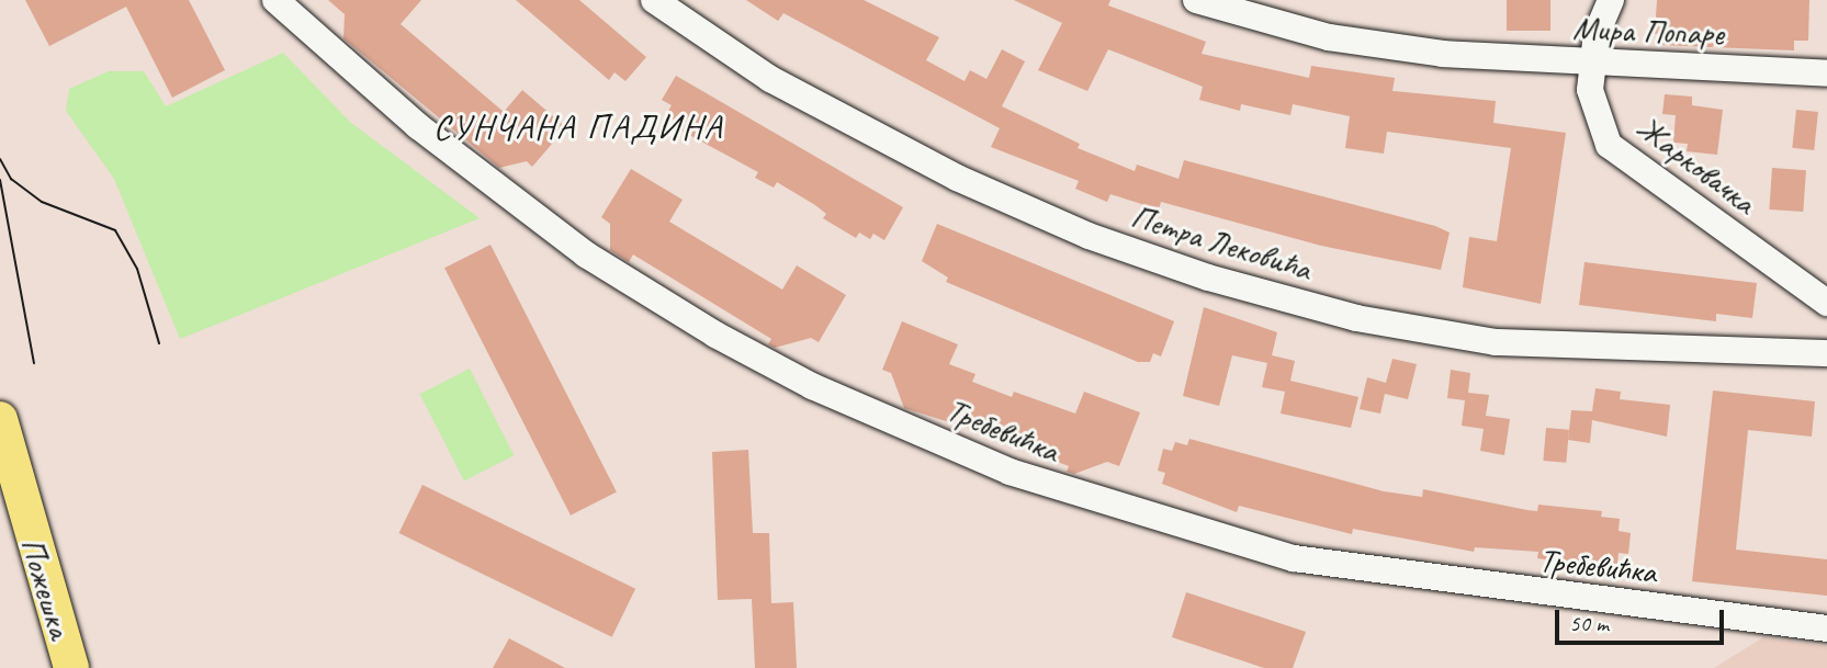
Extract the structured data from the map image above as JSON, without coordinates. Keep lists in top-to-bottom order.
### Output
{
  "streets": {
    "main road": ["Пожешка"],
    "street": [
      "Мира Попаре",
      "Жарковачка",
      "Петра Лековића",
      "Требевићка"
    ]
  },
  "crossings": [
    ["Мира Попаре", "Жарковачка"]
  ],
  "districts": ["СУНЧАНА ПАДИНА"],
  "scale_bar": "50 m"
}
